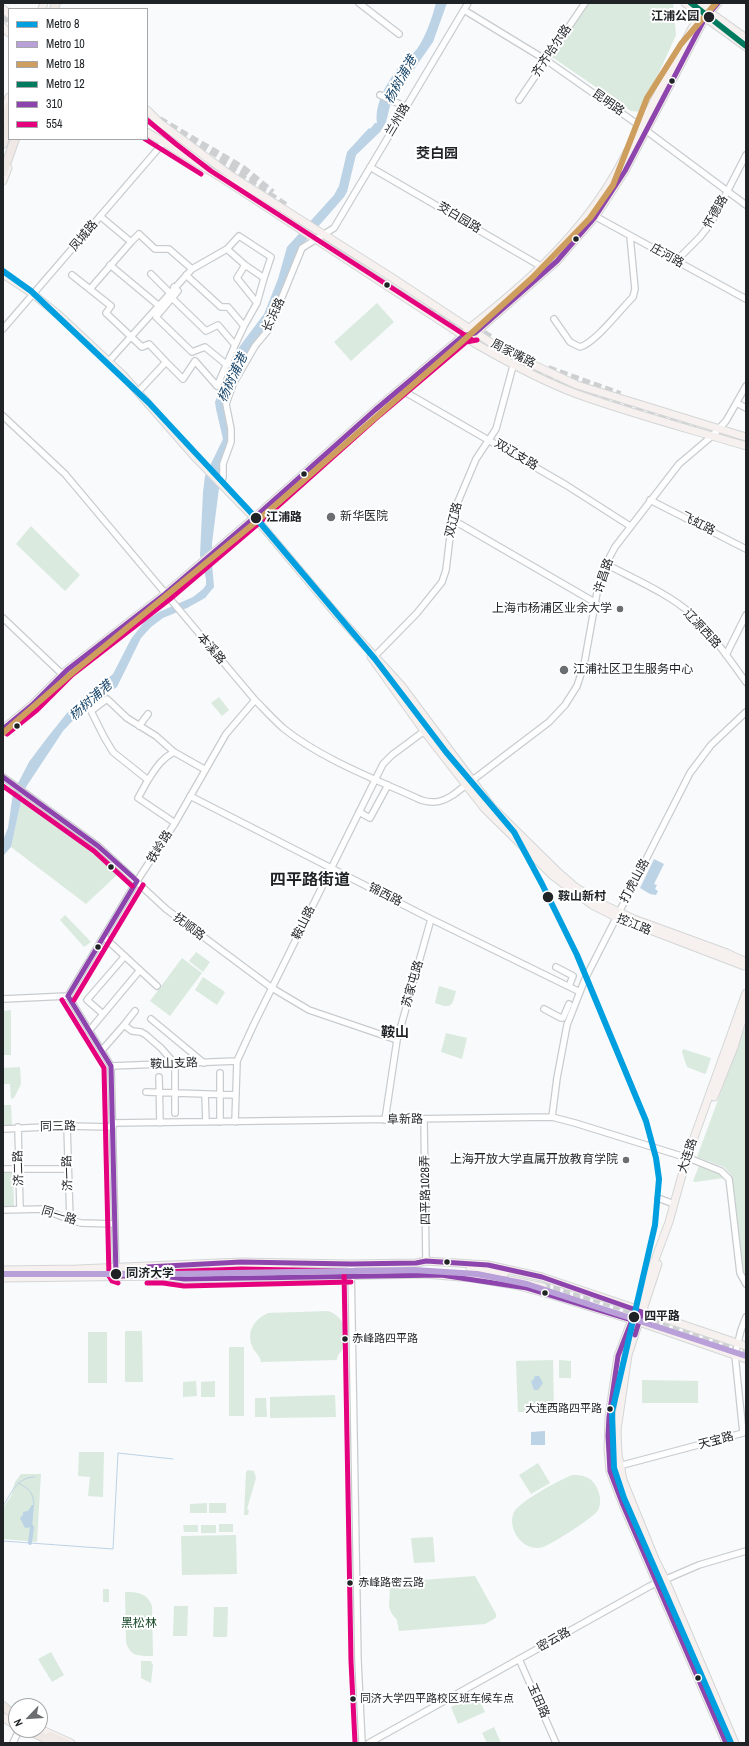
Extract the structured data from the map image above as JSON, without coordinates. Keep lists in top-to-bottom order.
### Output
{
  "streets": {
    "main road": ["周家嘴路", "控江路", "大连路"],
    "street": [
      "齐齐哈尔路",
      "昆明路",
      "兰州路",
      "怀德路",
      "茭白园路",
      "凤城路",
      "庄河路",
      "长浜路",
      "双辽支路",
      "双辽路",
      "飞虹路",
      "许昌路",
      "辽源西路",
      "本溪路",
      "铁岭路",
      "打虎山路",
      "锦西路",
      "鞍山路",
      "抚顺路",
      "苏家屯路",
      "鞍山支路",
      "阜新路",
      "同三路",
      "济二路",
      "济一路",
      "四平路1028弄",
      "同一路",
      "天宝路",
      "密云路",
      "玉田路"
    ]
  },
  "crossings": [
    ["齐齐哈尔路", "昆明路"],
    ["昆明路", "兰州路"],
    ["昆明路", "怀德路"],
    ["兰州路", "茭白园路"],
    ["兰州路", "长浜路"],
    ["兰州路", "周家嘴路"],
    ["怀德路", "庄河路"],
    ["凤城路", "周家嘴路"],
    ["凤城路", "控江路"],
    ["长浜路", "周家嘴路"],
    ["长浜路", "控江路"],
    ["周家嘴路", "双辽路"],
    ["周家嘴路", "许昌路"],
    ["双辽支路", "双辽路"],
    ["双辽支路", "许昌路"],
    ["双辽路", "控江路"],
    ["飞虹路", "许昌路"],
    ["许昌路", "辽源西路"],
    ["许昌路", "本溪路"],
    ["许昌路", "控江路"],
    ["本溪路", "铁岭路"],
    ["本溪路", "鞍山路"],
    ["本溪路", "控江路"],
    ["铁岭路", "锦西路"],
    ["铁岭路", "抚顺路"],
    ["打虎山路", "锦西路"],
    ["打虎山路", "控江路"],
    ["打虎山路", "阜新路"],
    ["锦西路", "鞍山路"],
    ["锦西路", "苏家屯路"],
    ["鞍山路", "控江路"],
    ["鞍山路", "抚顺路"],
    ["鞍山路", "鞍山支路"],
    ["鞍山路", "阜新路"],
    ["抚顺路", "苏家屯路"],
    ["苏家屯路", "阜新路"],
    ["阜新路", "同三路"],
    ["阜新路", "大连路"],
    ["阜新路", "四平路1028弄"],
    ["同三路", "济二路"],
    ["同三路", "济一路"],
    ["济二路", "同一路"],
    ["济一路", "同一路"],
    ["密云路", "玉田路"]
  ],
  "districts": ["茭白园", "四平路街道", "鞍山"],
  "water": ["杨树浦港"],
  "parks": ["黑松林"],
  "places": [
    "江浦公园",
    "新华医院",
    "江浦路",
    "上海市杨浦区业余大学",
    "江浦社区卫生服务中心",
    "鞍山新村",
    "上海开放大学直属开放教育学院",
    "同济大学",
    "四平路",
    "赤峰路四平路",
    "大连西路四平路",
    "赤峰路密云路",
    "同济大学四平路校区班车候车点"
  ],
  "lines": [
    "metro line 18",
    "metro line 12",
    "transit line 310",
    "transit line 554",
    "metro line 8",
    "metro line 10"
  ],
  "legend": [
    "Metro 8",
    "Metro 10",
    "Metro 18",
    "Metro 12",
    "310",
    "554"
  ],
  "north": "bottom left"
}
